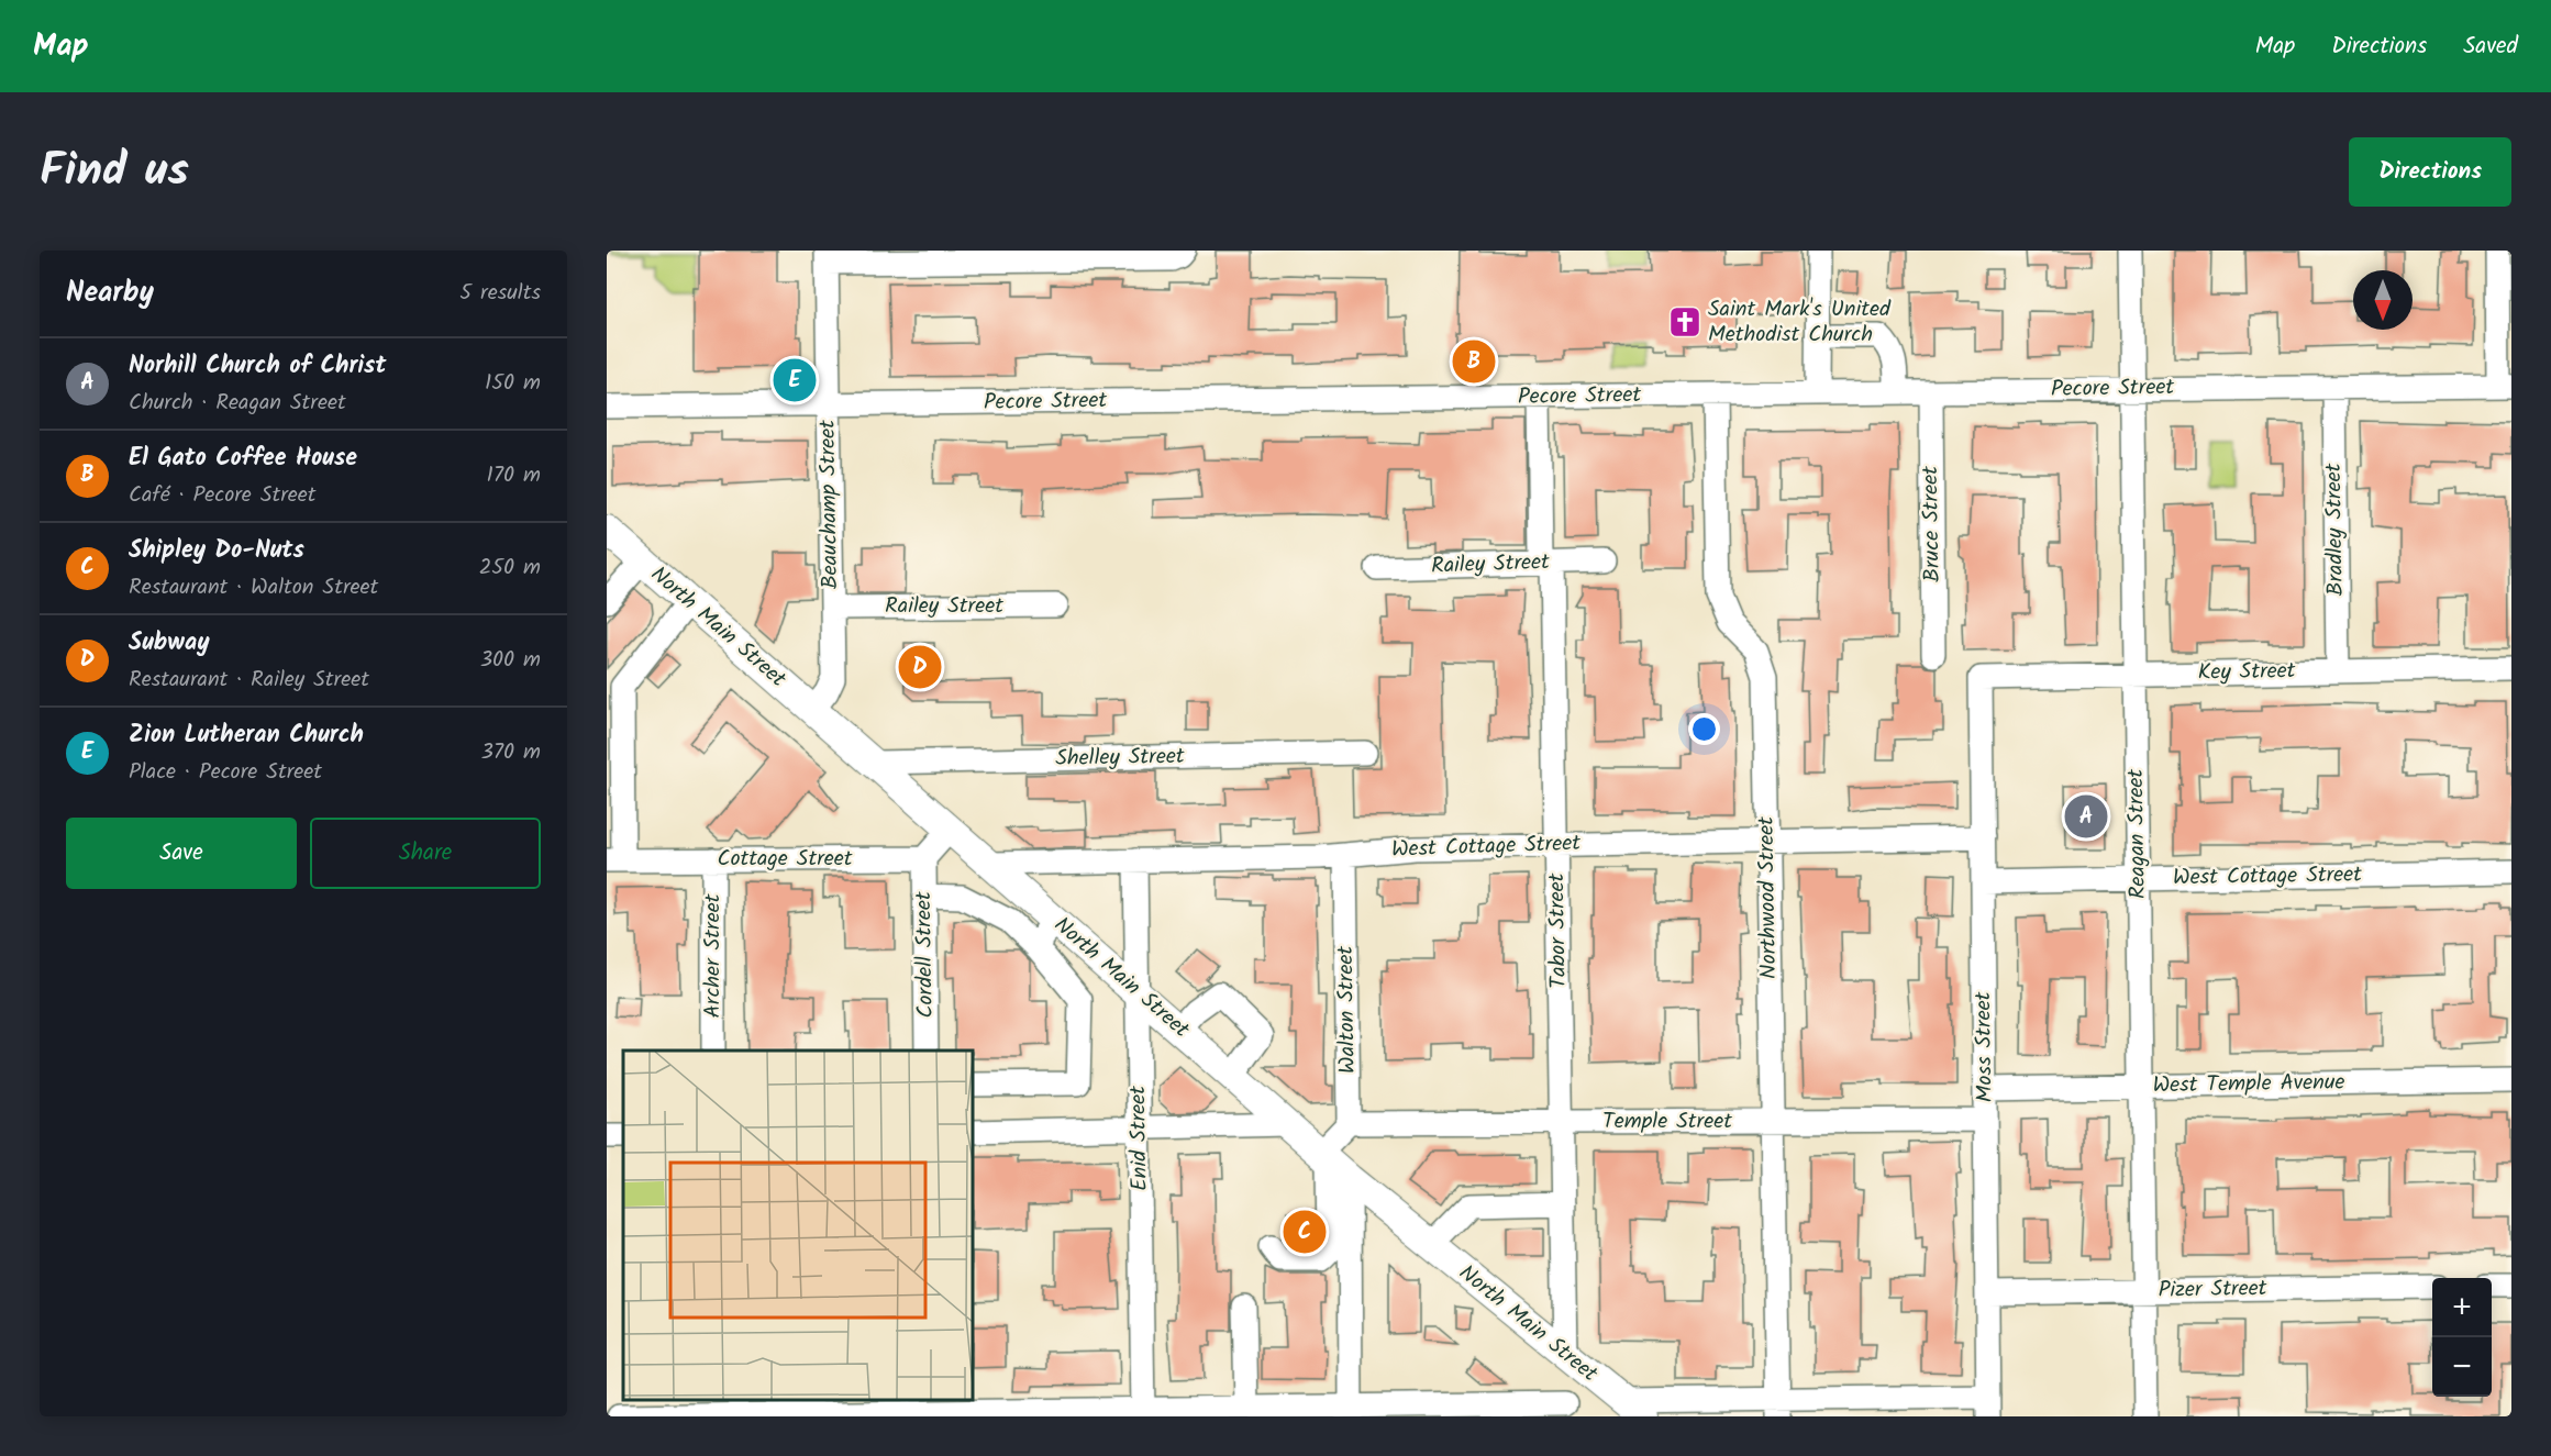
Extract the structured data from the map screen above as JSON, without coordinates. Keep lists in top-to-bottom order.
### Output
{
  "streets": {
    "main road": ["North Main Street"],
    "street": [
      "Pecore Street",
      "Beauchamp Street",
      "Bruce Street",
      "Bradley Street",
      "Railey Street",
      "Key Street",
      "Shelley Street",
      "Reagan Street",
      "West Cottage Street",
      "Cottage Street",
      "Northwood Street",
      "Tabor Street",
      "Cordell Street",
      "Archer Street",
      "Walton Street",
      "Moss Street",
      "West Temple Avenue",
      "Temple Street",
      "Enid Street",
      "Pizer Street"
    ]
  },
  "crossings": [
    ["Pecore Street", "Beauchamp Street"],
    ["Pecore Street", "Bruce Street"],
    ["Pecore Street", "Bradley Street"],
    ["Pecore Street", "Reagan Street"],
    ["Pecore Street", "Northwood Street"],
    ["Pecore Street", "Tabor Street"],
    ["Beauchamp Street", "Railey Street"],
    ["Beauchamp Street", "North Main Street"],
    ["Bradley Street", "Key Street"],
    ["Railey Street", "Tabor Street"],
    ["North Main Street", "Shelley Street"],
    ["North Main Street", "West Cottage Street"],
    ["North Main Street", "Tabor Street"],
    ["North Main Street", "Enid Street"],
    ["Key Street", "Reagan Street"],
    ["Key Street", "Moss Street"],
    ["Reagan Street", "West Cottage Street"],
    ["Reagan Street", "West Temple Avenue"],
    ["Reagan Street", "Pizer Street"],
    ["West Cottage Street", "Northwood Street"],
    ["West Cottage Street", "Tabor Street"],
    ["West Cottage Street", "Walton Street"],
    ["West Cottage Street", "Moss Street"],
    ["West Cottage Street", "Enid Street"],
    ["Cottage Street", "Cordell Street"],
    ["Cottage Street", "Archer Street"],
    ["Northwood Street", "Temple Street"],
    ["Tabor Street", "Temple Street"],
    ["Walton Street", "Temple Street"],
    ["Moss Street", "West Temple Avenue"],
    ["Moss Street", "Temple Street"],
    ["Moss Street", "Pizer Street"]
  ],
  "places": {
    "church": ["Saint Mark's United Methodist Church"]
  },
  "north": "bottom",
  "page": {
    "header": "Map",
    "nav": ["Map", "Directions", "Saved"],
    "title": "Find us",
    "buttons": [
      "Directions",
      ["Save", "Share"]
    ],
    "heading": ["Nearby", "5 results"],
    "list": [
      {
        "mark": "A",
        "name": "Norhill Church of Christ",
        "note": "Church · Reagan Street",
        "value": "150 m"
      },
      {
        "mark": "B",
        "name": "El Gato Coffee House",
        "note": "Café · Pecore Street",
        "value": "170 m"
      },
      {
        "mark": "C",
        "name": "Shipley Do-Nuts",
        "note": "Restaurant · Walton Street",
        "value": "250 m"
      },
      {
        "mark": "D",
        "name": "Subway",
        "note": "Restaurant · Railey Street",
        "value": "300 m"
      },
      {
        "mark": "E",
        "name": "Zion Lutheran Church",
        "note": "Place · Pecore Street",
        "value": "370 m"
      }
    ],
    "pins": [
      "B",
      "E",
      "D",
      "A",
      "C"
    ],
    "map_buttons": ["+", "−"]
  }
}
